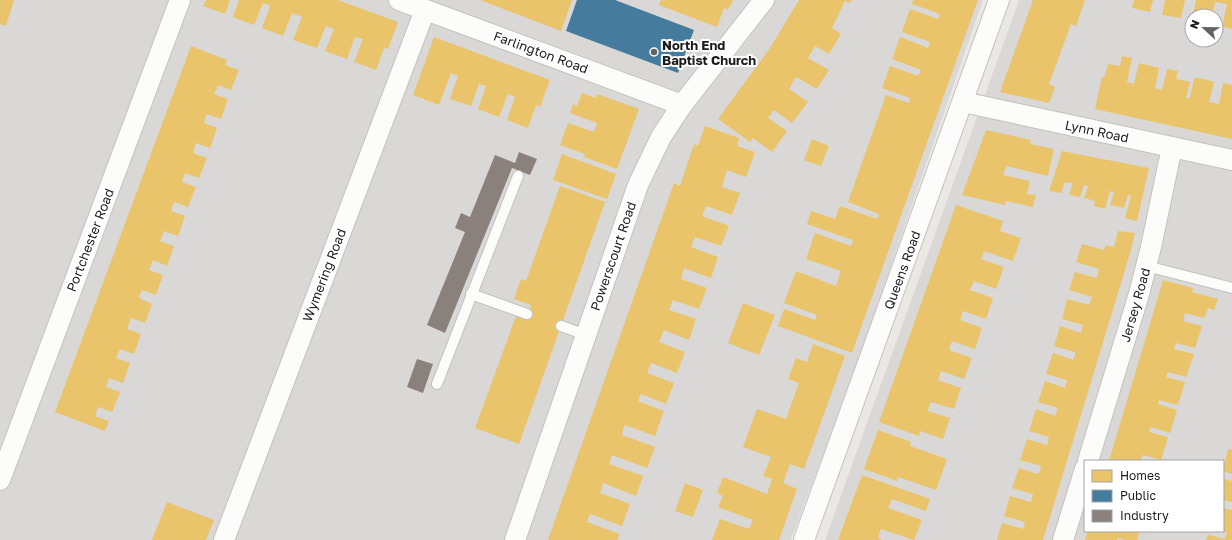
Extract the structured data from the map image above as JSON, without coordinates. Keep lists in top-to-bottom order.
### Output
{
  "streets": {
    "street": [
      "Farlington Road",
      "Lynn Road",
      "Portchester Road",
      "Powerscourt Road",
      "Queens Road",
      "Wymering Road",
      "Jersey Road"
    ]
  },
  "crossings": [
    ["Farlington Road", "Powerscourt Road"],
    ["Farlington Road", "Wymering Road"],
    ["Lynn Road", "Queens Road"],
    ["Lynn Road", "Jersey Road"]
  ],
  "places": ["North End Baptist Church"],
  "legend": ["Homes", "Public", "Industry"],
  "north": "left"
}
